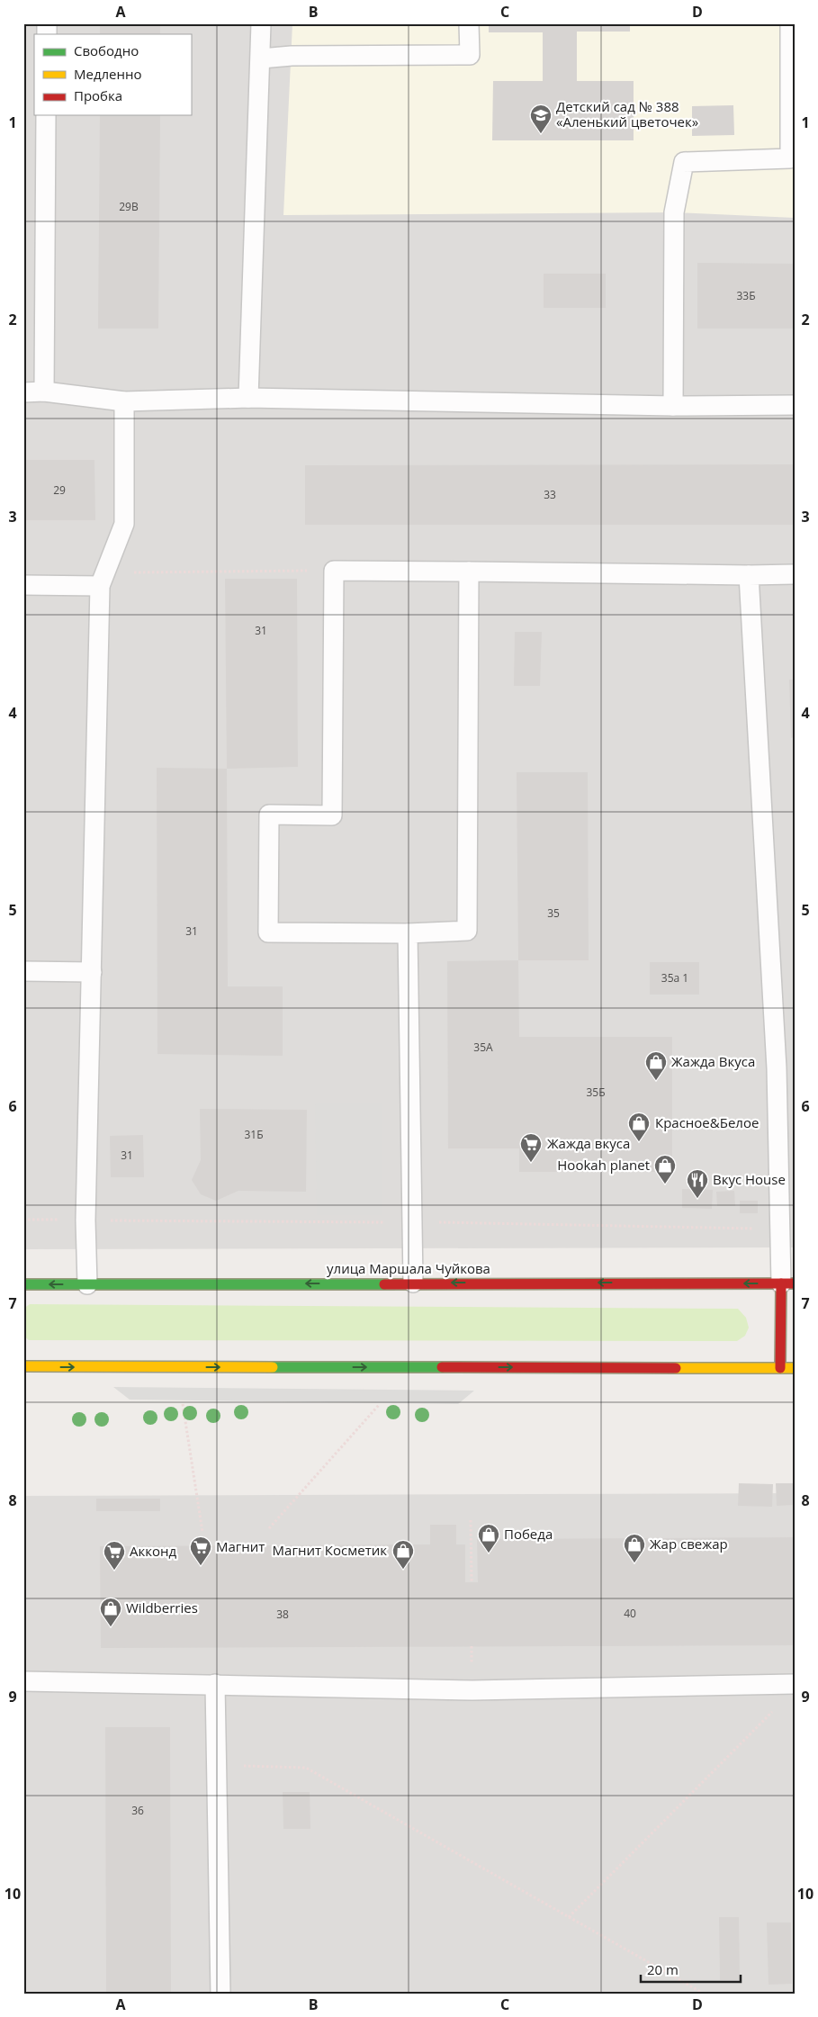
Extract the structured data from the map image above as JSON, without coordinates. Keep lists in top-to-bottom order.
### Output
{
  "streets": {
    "main road": ["улица Маршала Чуйкова"]
  },
  "places": {
    "school or university": ["Детский сад № 388 «Аленький цветочек»"],
    "shop": [
      "Жажда Вкуса",
      "Красное&Белое",
      "Hookah planet",
      "Победа",
      "Жар свежар",
      "Магнит Косметик",
      "Wildberries"
    ],
    "supermarket": ["Жажда вкуса", "Магнит", "Акконд"],
    "restaurant": ["Вкус House"]
  },
  "house_numbers": [
    "29В",
    "33Б",
    "29",
    "33",
    "31",
    "35",
    "31",
    "35а 1",
    "35А",
    "35Б",
    "31Б",
    "31",
    "40",
    "38",
    "36"
  ],
  "legend": ["Свободно", "Медленно", "Пробка"],
  "scale_bar": "20 m",
  "grid": {
    "columns": [
      "A",
      "B",
      "C",
      "D"
    ],
    "rows": [
      "1",
      "2",
      "3",
      "4",
      "5",
      "6",
      "7",
      "8",
      "9",
      "10"
    ]
  }
}
